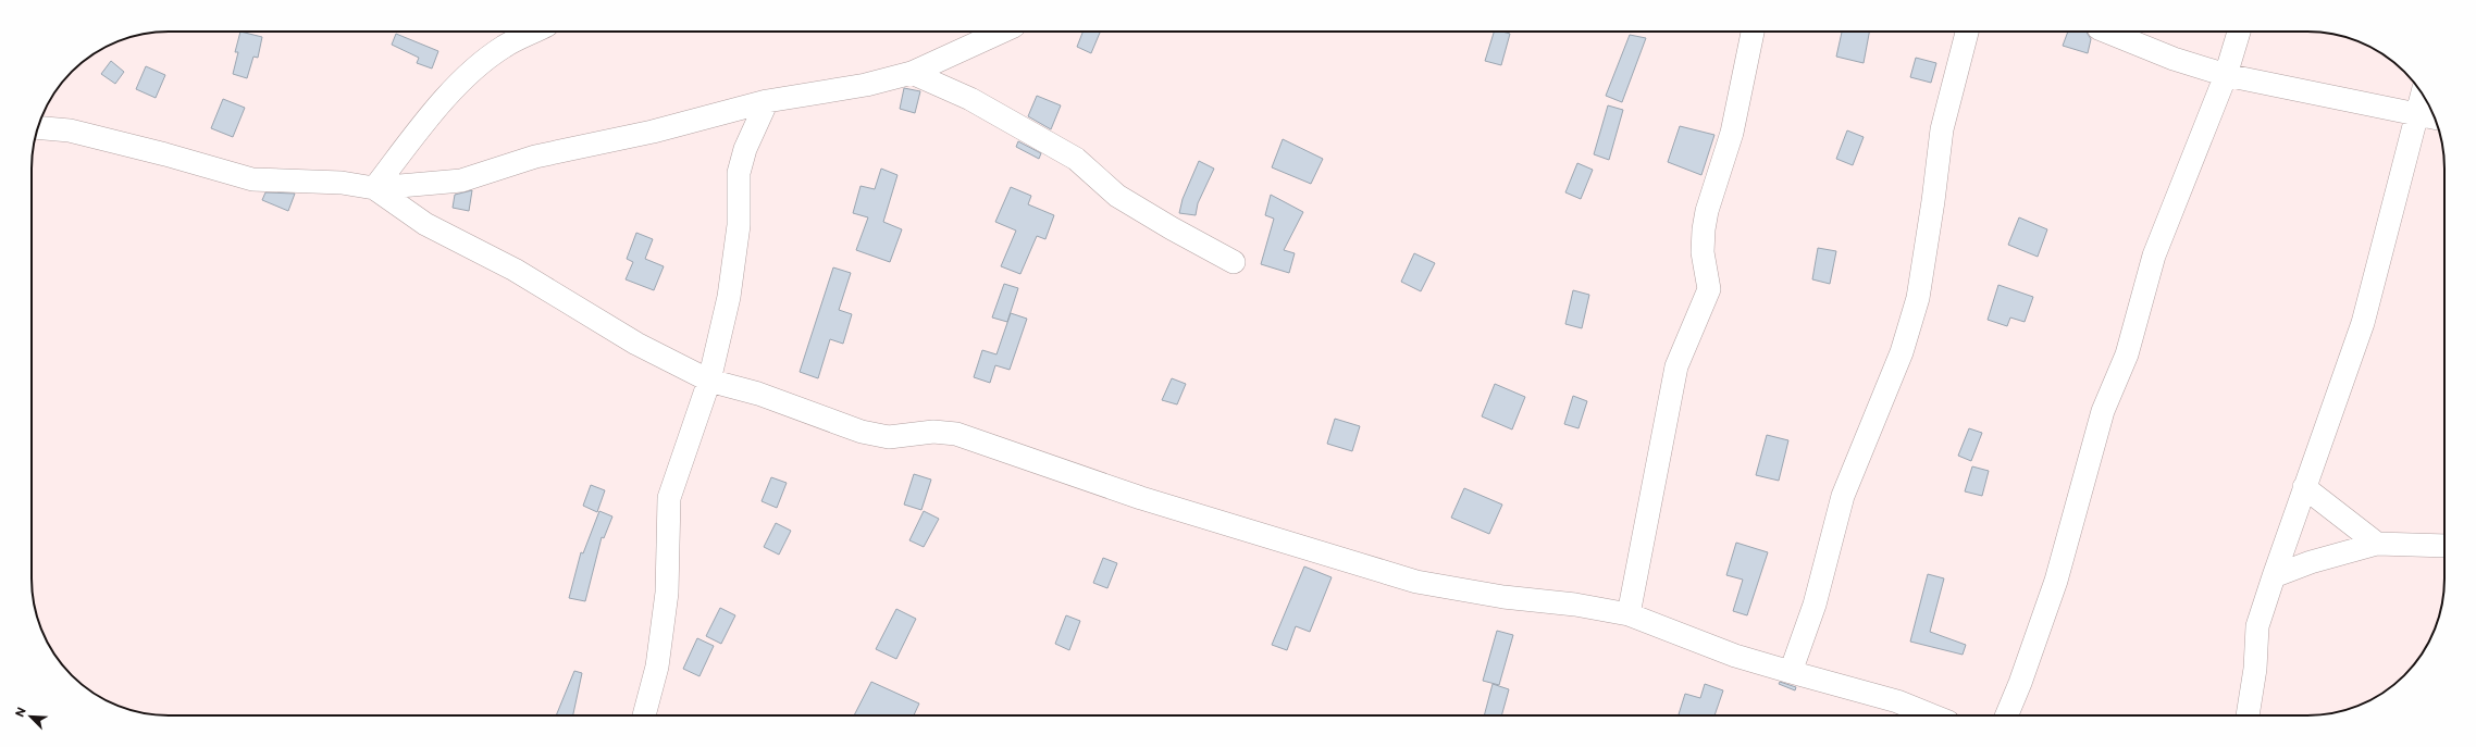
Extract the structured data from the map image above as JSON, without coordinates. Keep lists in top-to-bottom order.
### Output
{
  "north": "top left"
}
